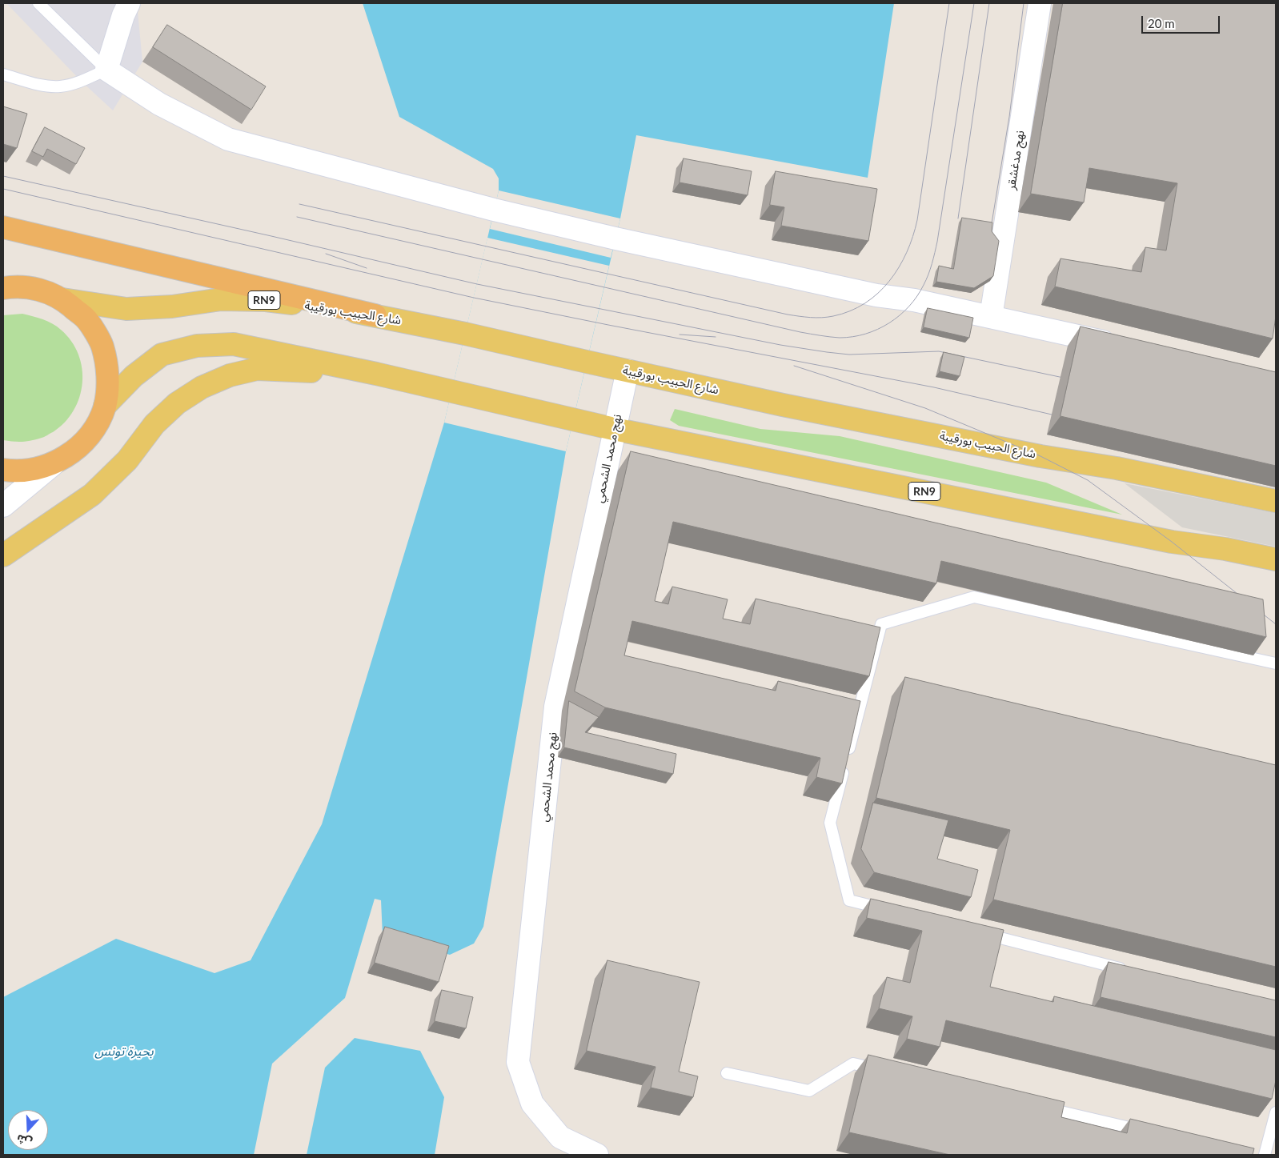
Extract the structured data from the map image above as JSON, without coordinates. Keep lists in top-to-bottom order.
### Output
{
  "streets": {
    "main road": ["RN9", "شارع الحبيب بورقيبة"],
    "street": ["نهج مدغشقر", "نهج محمد الشحمي"]
  },
  "crossings": [
    ["RN9", "نهج محمد الشحمي"],
    ["شارع الحبيب بورقيبة", "نهج محمد الشحمي"]
  ],
  "water": ["بحيرة تونس"],
  "scale_bar": "20 m",
  "north": "bottom"
}
